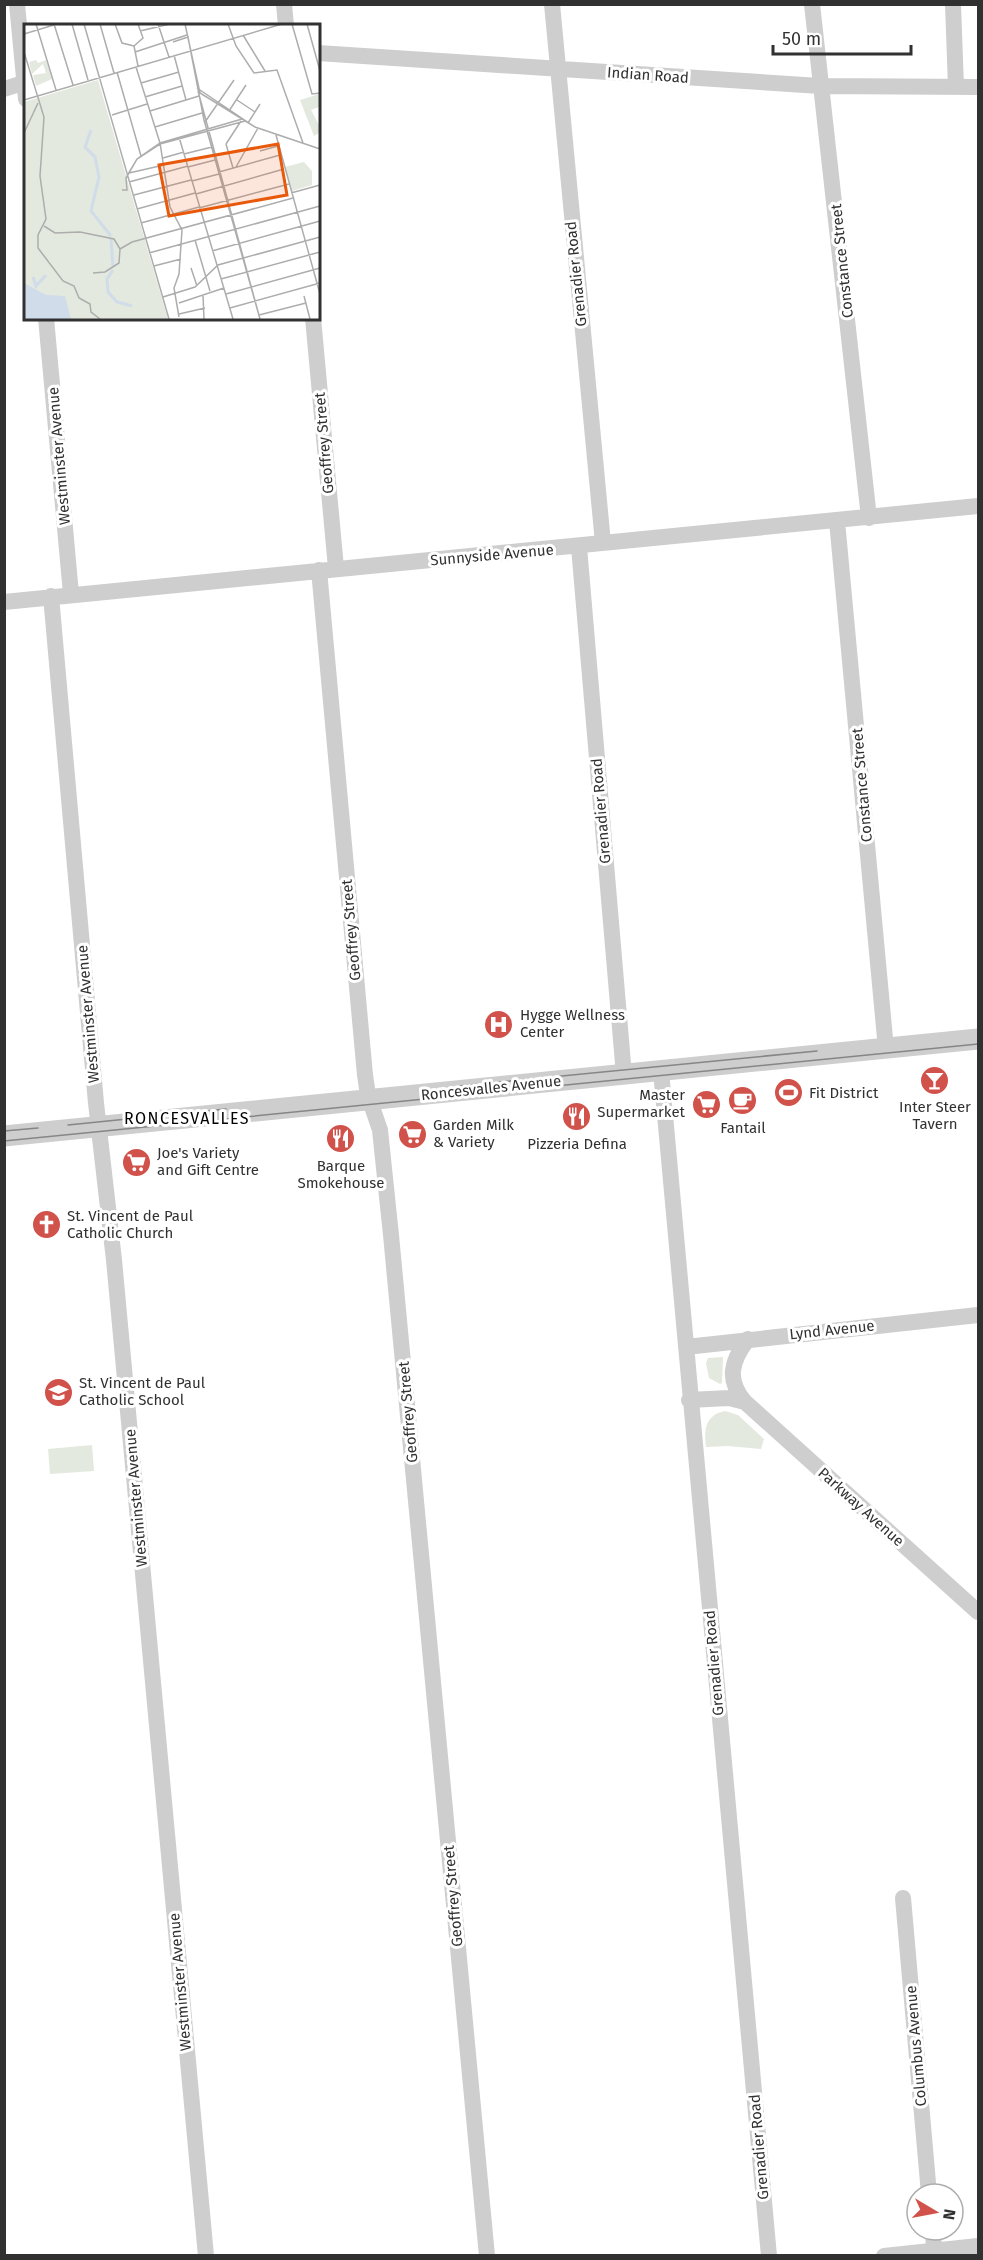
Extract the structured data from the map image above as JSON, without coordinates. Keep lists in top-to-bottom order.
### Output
{
  "streets": {
    "street": [
      "Indian Road",
      "Constance Street",
      "Grenadier Road",
      "Geoffrey Street",
      "Westminster Avenue",
      "Sunnyside Avenue",
      "Roncesvalles Avenue",
      "Lynd Avenue",
      "Parkway Avenue",
      "Columbus Avenue"
    ]
  },
  "crossings": [
    ["Indian Road", "Constance Street"],
    ["Indian Road", "Grenadier Road"],
    ["Constance Street", "Sunnyside Avenue"],
    ["Constance Street", "Roncesvalles Avenue"],
    ["Grenadier Road", "Sunnyside Avenue"],
    ["Grenadier Road", "Roncesvalles Avenue"],
    ["Grenadier Road", "Lynd Avenue"],
    ["Geoffrey Street", "Sunnyside Avenue"],
    ["Geoffrey Street", "Roncesvalles Avenue"],
    ["Westminster Avenue", "Sunnyside Avenue"],
    ["Westminster Avenue", "Roncesvalles Avenue"],
    ["Lynd Avenue", "Parkway Avenue"]
  ],
  "districts": ["RONCESVALLES"],
  "places": {
    "hospital": ["Hygge Wellness Center"],
    "bar": ["Inter Steer Tavern"],
    "sports": ["Fit District"],
    "cafe": ["Fantail"],
    "supermarket": ["Master Supermarket", "Garden Milk & Variety", "Joe's Variety and Gift Centre"],
    "restaurant": ["Pizzeria Defina", "Barque Smokehouse"],
    "church": ["St. Vincent de Paul Catholic Church"],
    "school or university": ["St. Vincent de Paul Catholic School"]
  },
  "scale_bar": "50 m",
  "north": "right"
}
